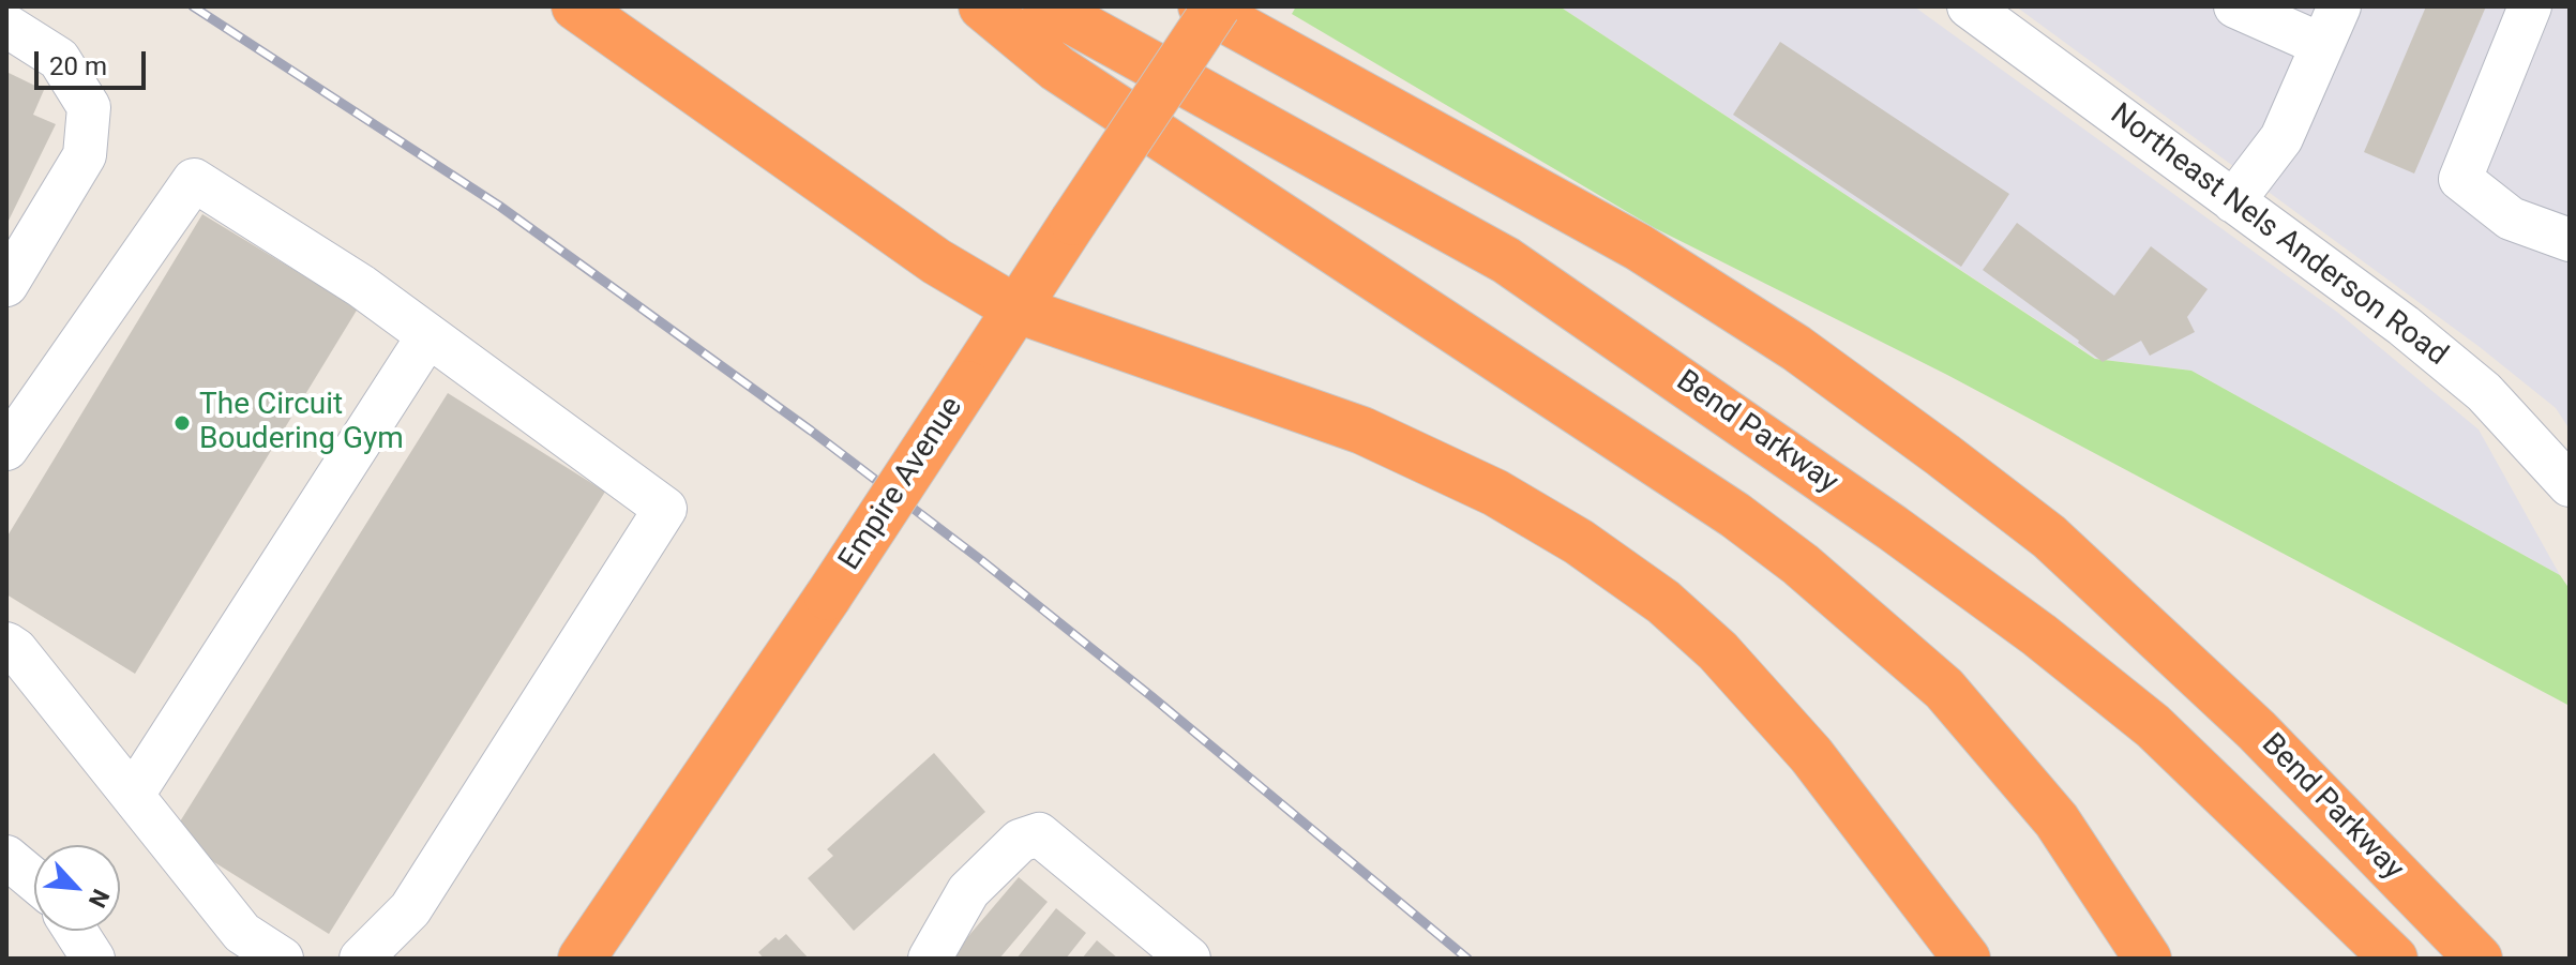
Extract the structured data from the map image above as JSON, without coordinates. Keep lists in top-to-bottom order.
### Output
{
  "streets": {
    "highway": ["Bend Parkway", "Empire Avenue"],
    "street": ["Northeast Nels Anderson Road"]
  },
  "places": ["The Circuit Boudering Gym"],
  "scale_bar": "20 m",
  "north": "bottom right"
}
